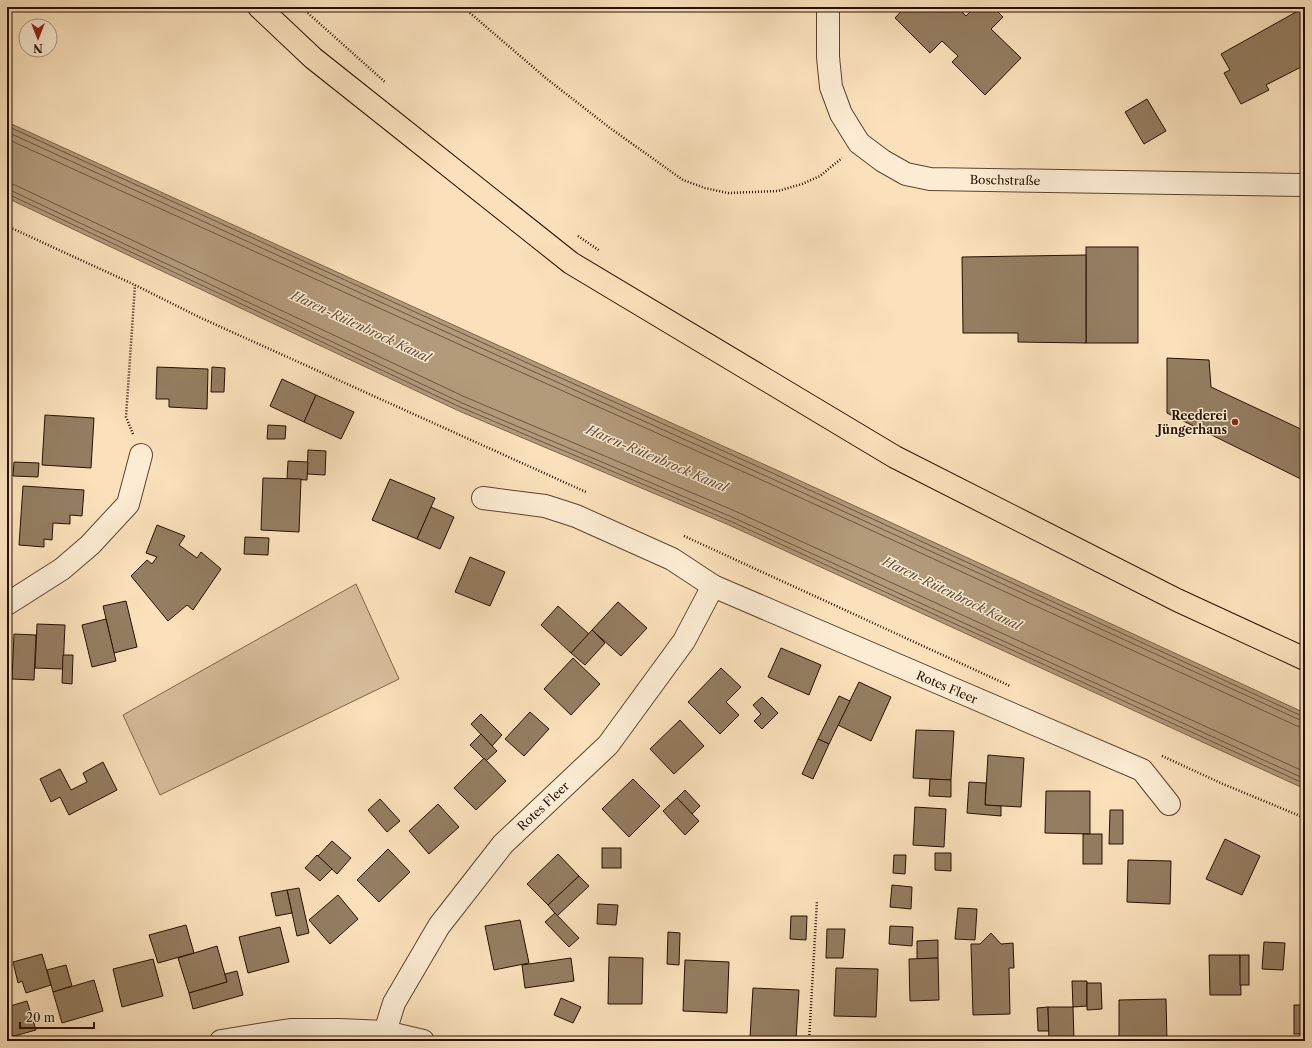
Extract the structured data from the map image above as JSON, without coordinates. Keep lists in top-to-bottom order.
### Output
{
  "streets": {
    "street": ["Boschstraße", "Rotes Fleer"]
  },
  "water": ["Haren-Rütenbrock Kanal"],
  "places": ["Reederei Jüngerhans"],
  "scale_bar": "20 m",
  "north": "bottom"
}
